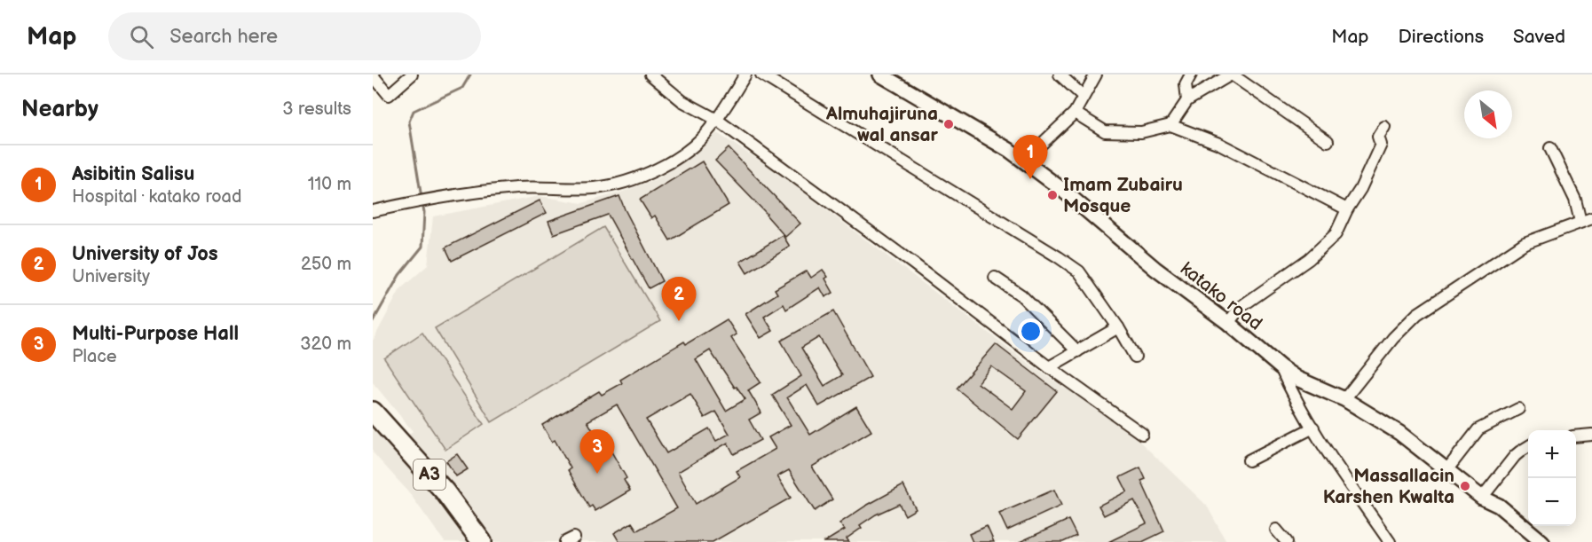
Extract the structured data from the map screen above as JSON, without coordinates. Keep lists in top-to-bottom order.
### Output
{
  "streets": {
    "highway": ["A3"],
    "street": ["katako road"]
  },
  "places": ["Almuhajiruna wal ansar", "Imam Zubairu Mosque", "Massallacin Karshen Kwalta"],
  "north": "bottom right",
  "page": {
    "header": "Map",
    "search": "Search here",
    "nav": ["Map", "Directions", "Saved"],
    "heading": ["Nearby", "3 results"],
    "pins": ["1", "2", "3"],
    "list": [
      {
        "mark": "1",
        "name": "Asibitin Salisu",
        "note": "Hospital · katako road",
        "value": "110 m"
      },
      {
        "mark": "2",
        "name": "University of Jos",
        "note": "University",
        "value": "250 m"
      },
      {
        "mark": "3",
        "name": "Multi-Purpose Hall",
        "note": "Place",
        "value": "320 m"
      }
    ],
    "map_buttons": ["+", "−"]
  }
}
